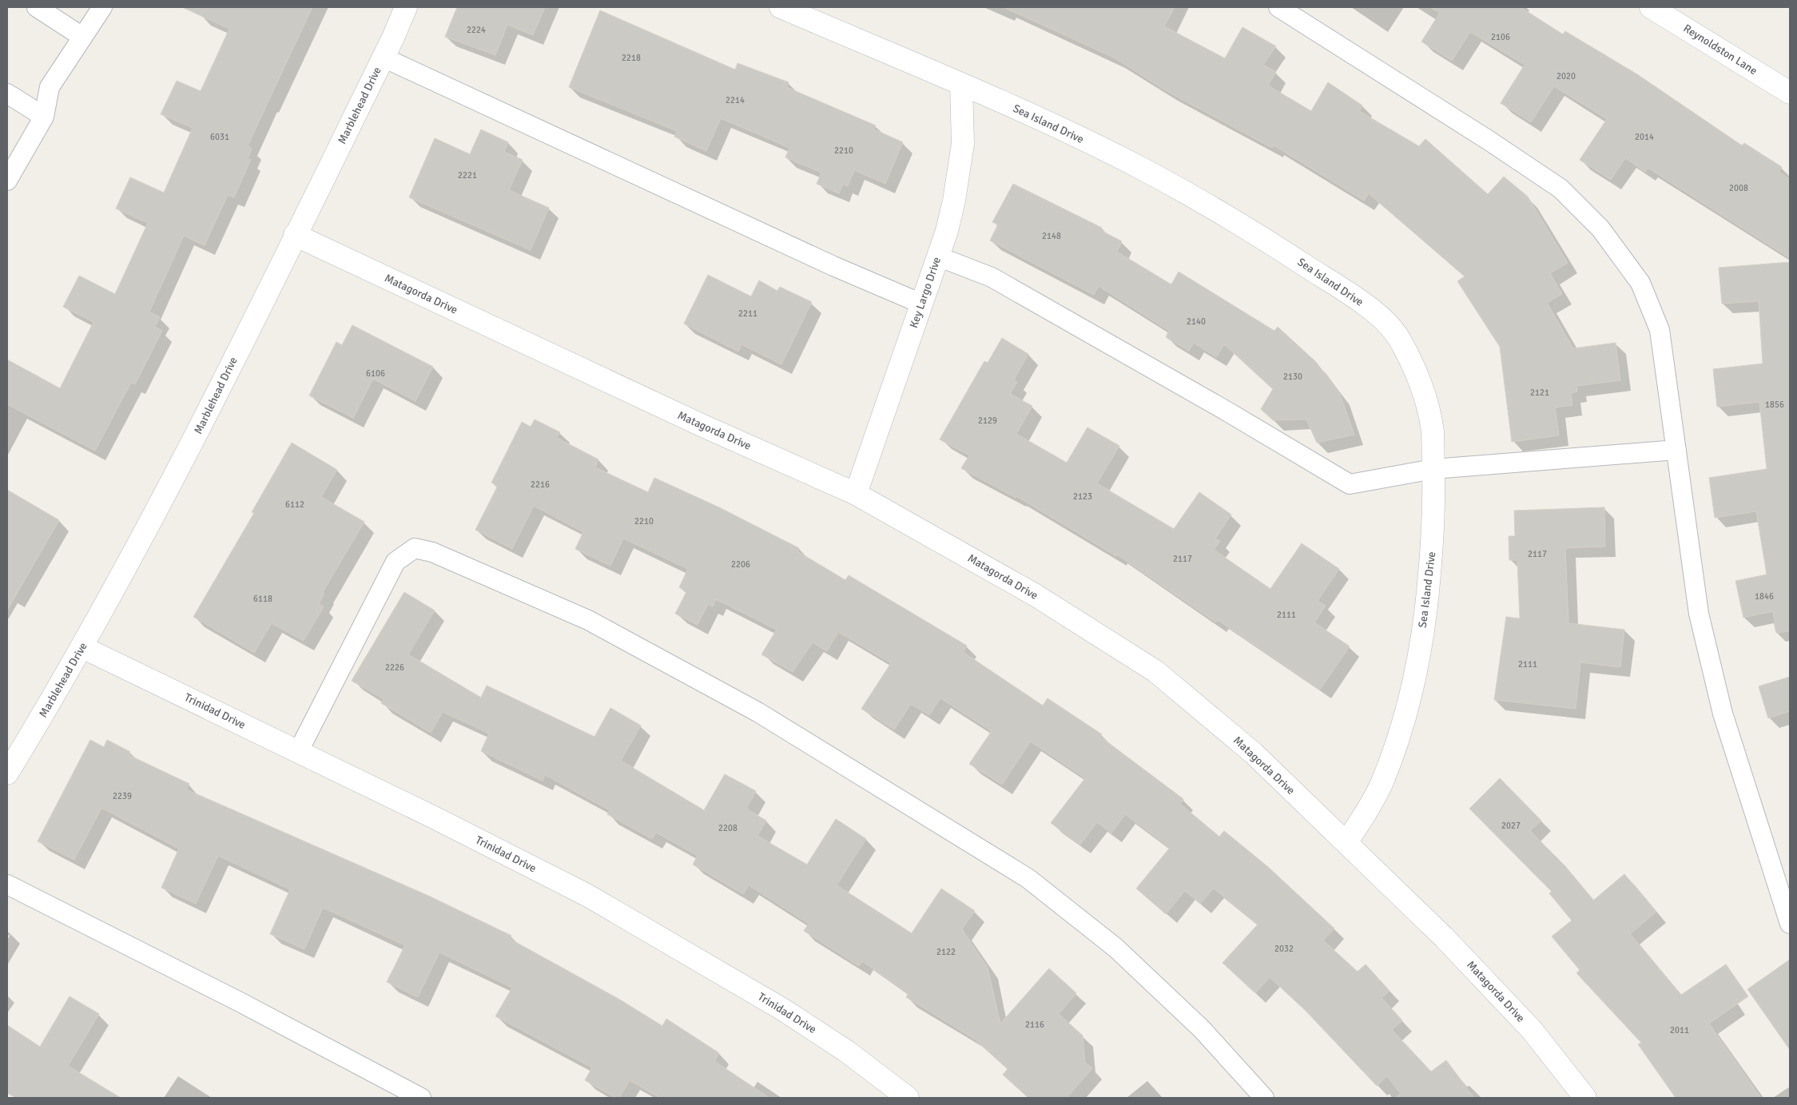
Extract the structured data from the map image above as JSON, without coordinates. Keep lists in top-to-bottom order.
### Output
{
  "streets": {
    "street": [
      "Reynoldston Lane",
      "Marblehead Drive",
      "Sea Island Drive",
      "Key Largo Drive",
      "Matagorda Drive",
      "Trinidad Drive"
    ]
  },
  "crossings": [
    ["Marblehead Drive", "Matagorda Drive"],
    ["Marblehead Drive", "Trinidad Drive"],
    ["Sea Island Drive", "Key Largo Drive"],
    ["Sea Island Drive", "Matagorda Drive"],
    ["Key Largo Drive", "Matagorda Drive"]
  ],
  "house_numbers": [
    "2224",
    "2106",
    "2218",
    "2020",
    "2214",
    "6031",
    "2014",
    "2210",
    "2221",
    "2008",
    "2148",
    "2211",
    "2140",
    "6106",
    "2130",
    "2121",
    "1856",
    "2129",
    "2216",
    "2123",
    "6112",
    "2210",
    "2117",
    "2117",
    "2206",
    "1846",
    "6118",
    "2111",
    "2111",
    "2226",
    "2239",
    "2027",
    "2208",
    "2032",
    "2122",
    "2116",
    "2011"
  ]
}
